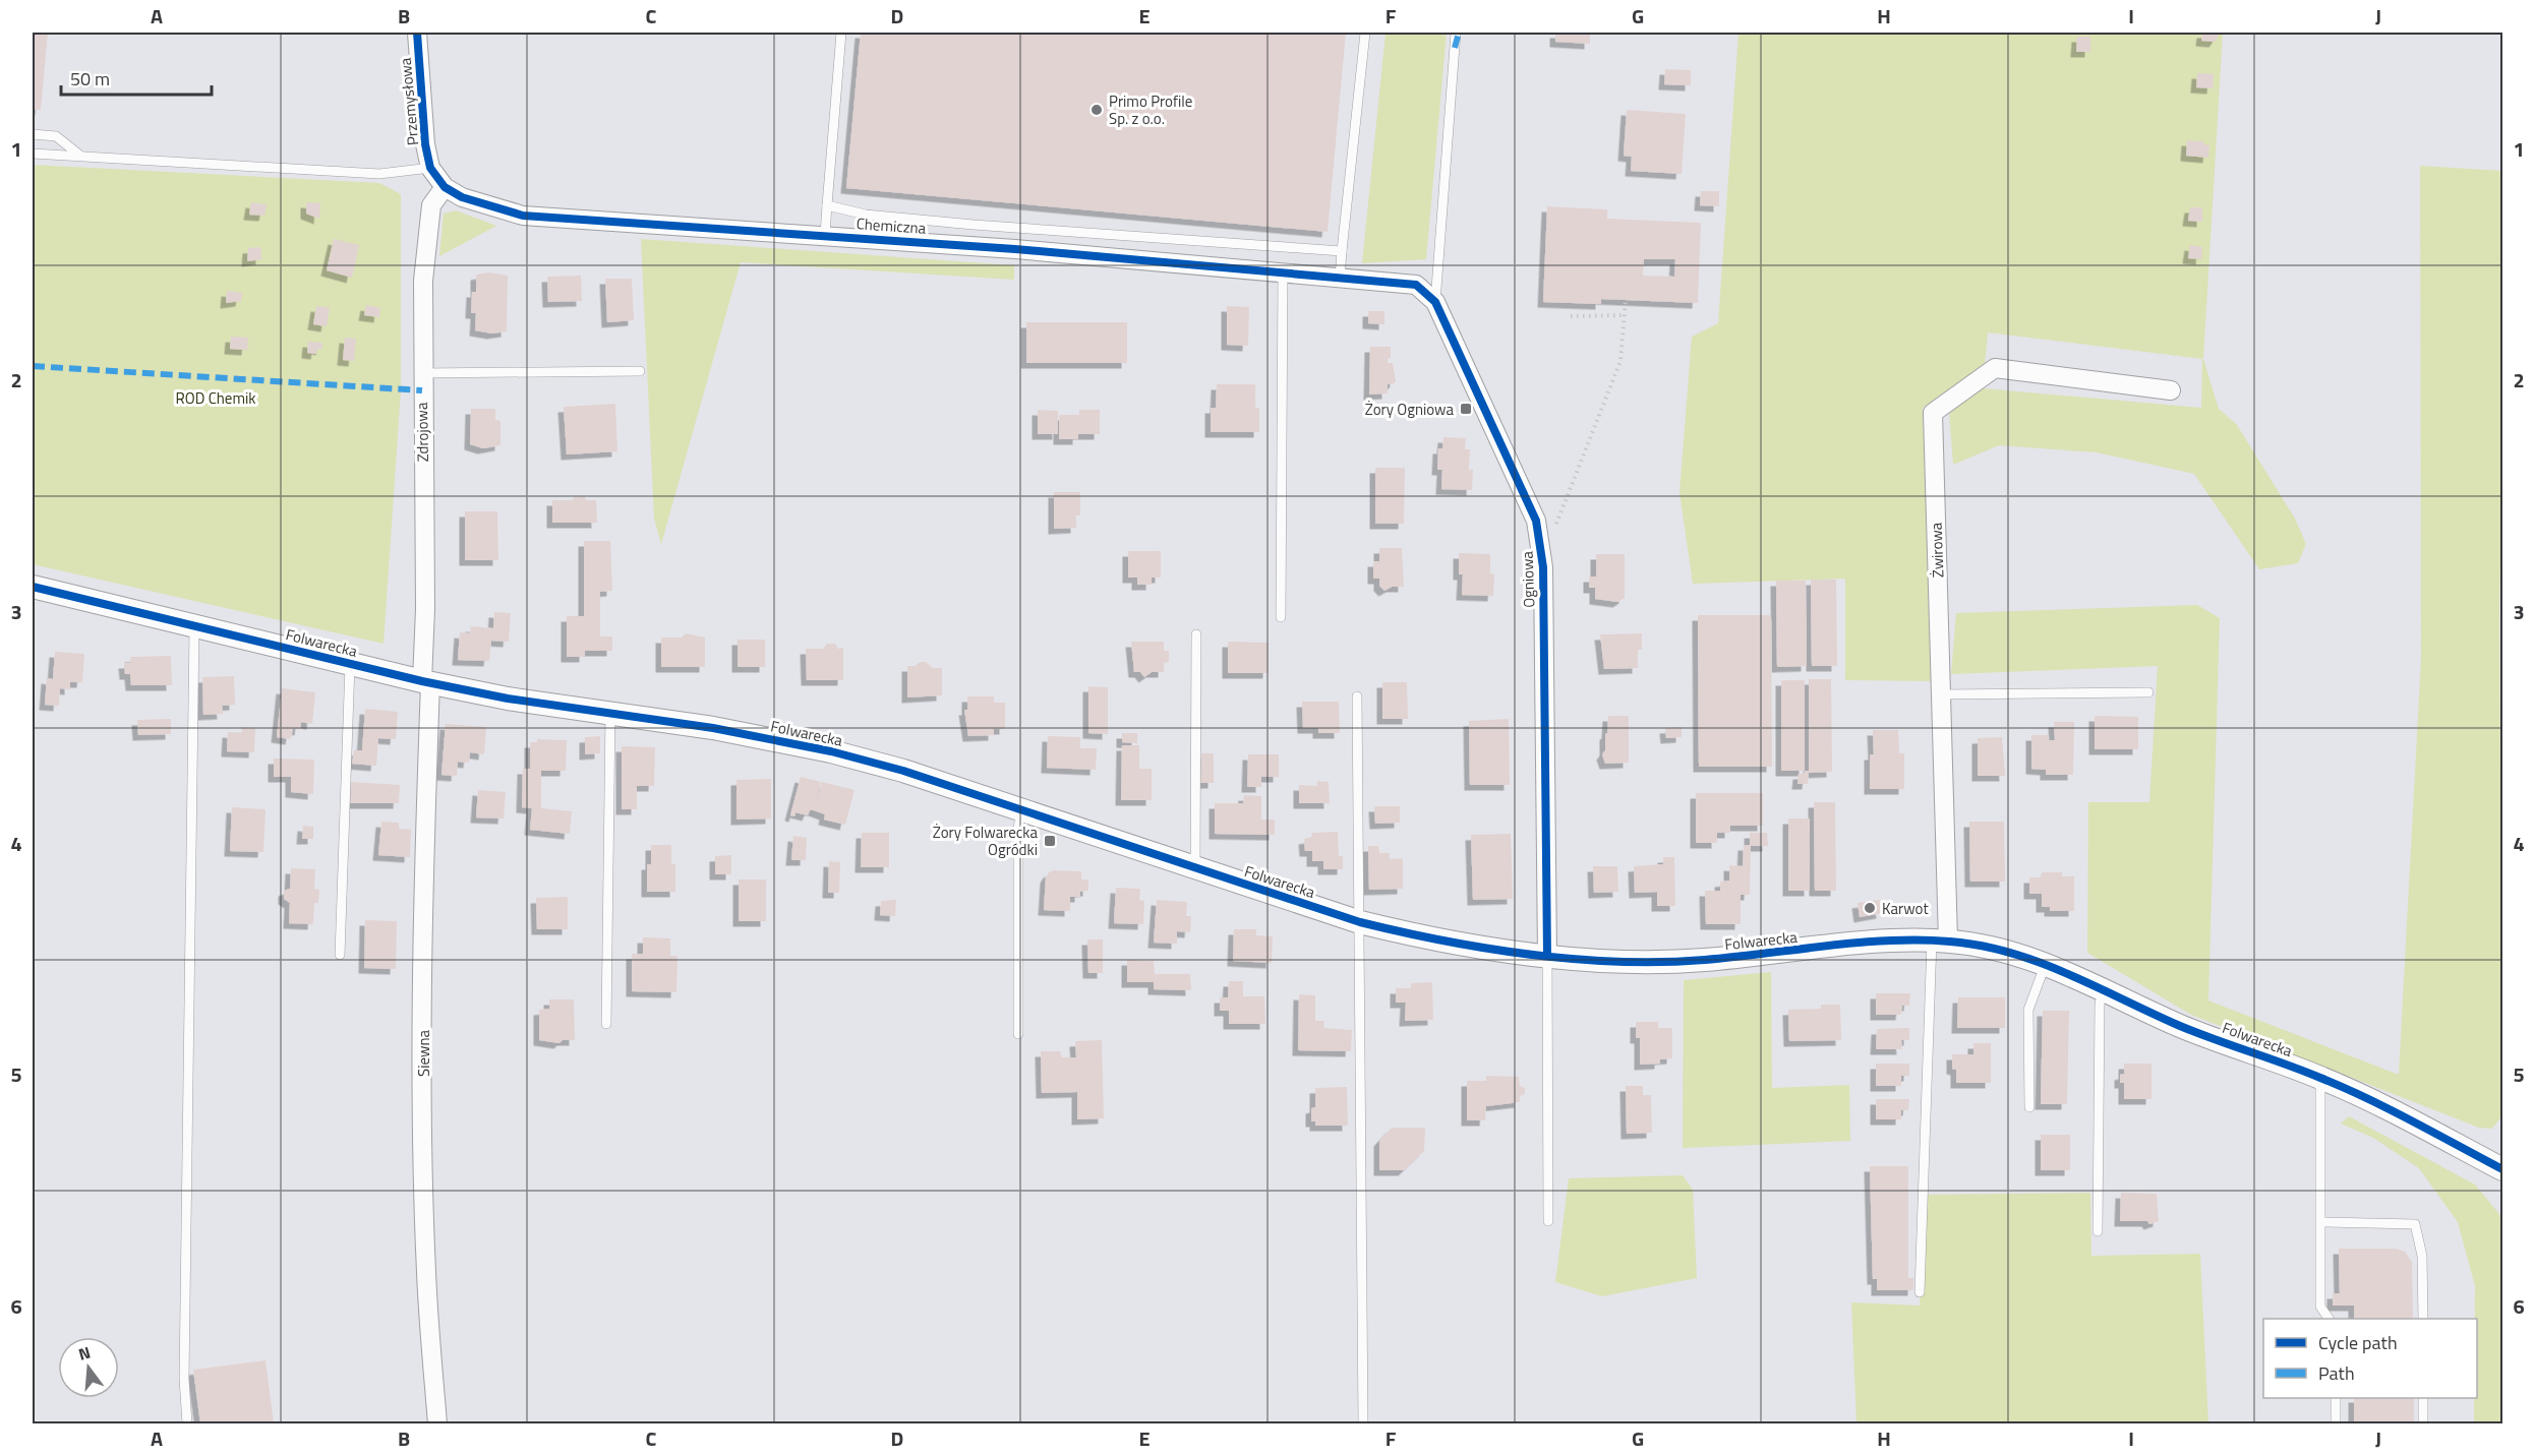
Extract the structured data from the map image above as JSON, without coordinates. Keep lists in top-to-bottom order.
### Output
{
  "streets": {
    "street": [
      "Przemysłowa",
      "Chemiczna",
      "Zdrojowa",
      "Żwirowa",
      "Ogniowa",
      "Folwarecka",
      "Siewna"
    ]
  },
  "crossings": [
    ["Przemysłowa", "Chemiczna"],
    ["Chemiczna", "Zdrojowa"],
    ["Chemiczna", "Ogniowa"],
    ["Zdrojowa", "Folwarecka"],
    ["Zdrojowa", "Siewna"],
    ["Żwirowa", "Folwarecka"],
    ["Ogniowa", "Folwarecka"],
    ["Folwarecka", "Siewna"]
  ],
  "parks": ["ROD Chemik"],
  "places": {
    "other": ["Primo Profile Sp. z o.o.", "Karwot"],
    "transit": ["Żory Ogniowa", "Żory Folwarecka Ogródki"]
  },
  "legend": ["Cycle path", "Path"],
  "scale_bar": "50 m",
  "north": "top",
  "grid": {
    "columns": [
      "A",
      "B",
      "C",
      "D",
      "E",
      "F",
      "G",
      "H",
      "I",
      "J"
    ],
    "rows": [
      "1",
      "2",
      "3",
      "4",
      "5",
      "6"
    ]
  }
}
